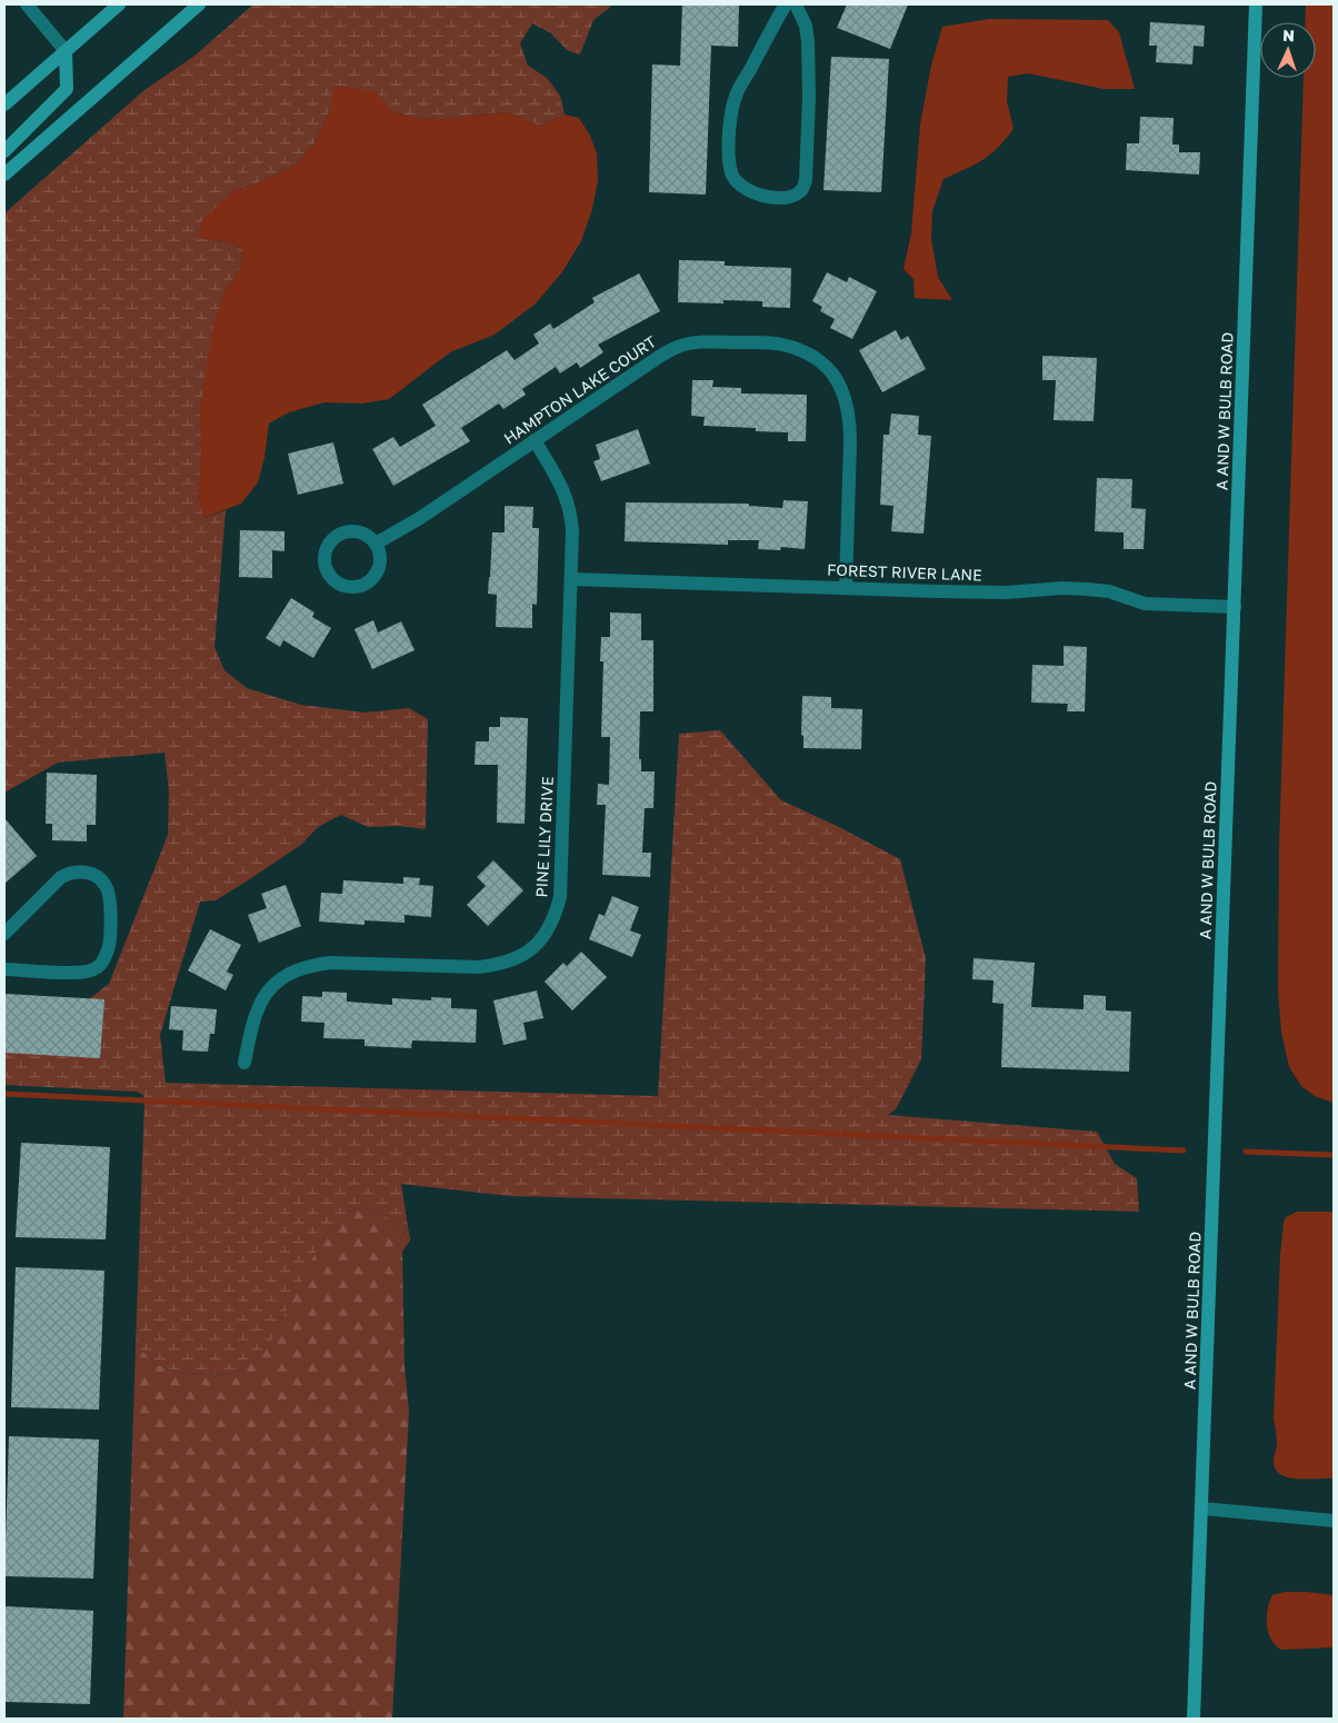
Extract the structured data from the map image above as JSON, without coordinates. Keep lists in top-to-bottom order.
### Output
{
  "streets": {
    "street": [
      "HAMPTON LAKE COURT",
      "A AND W BULB ROAD",
      "FOREST RIVER LANE",
      "PINE LILY DRIVE"
    ]
  },
  "crossings": [
    ["HAMPTON LAKE COURT", "FOREST RIVER LANE"],
    ["HAMPTON LAKE COURT", "PINE LILY DRIVE"],
    ["A AND W BULB ROAD", "FOREST RIVER LANE"],
    ["FOREST RIVER LANE", "PINE LILY DRIVE"]
  ],
  "north": "top"
}
